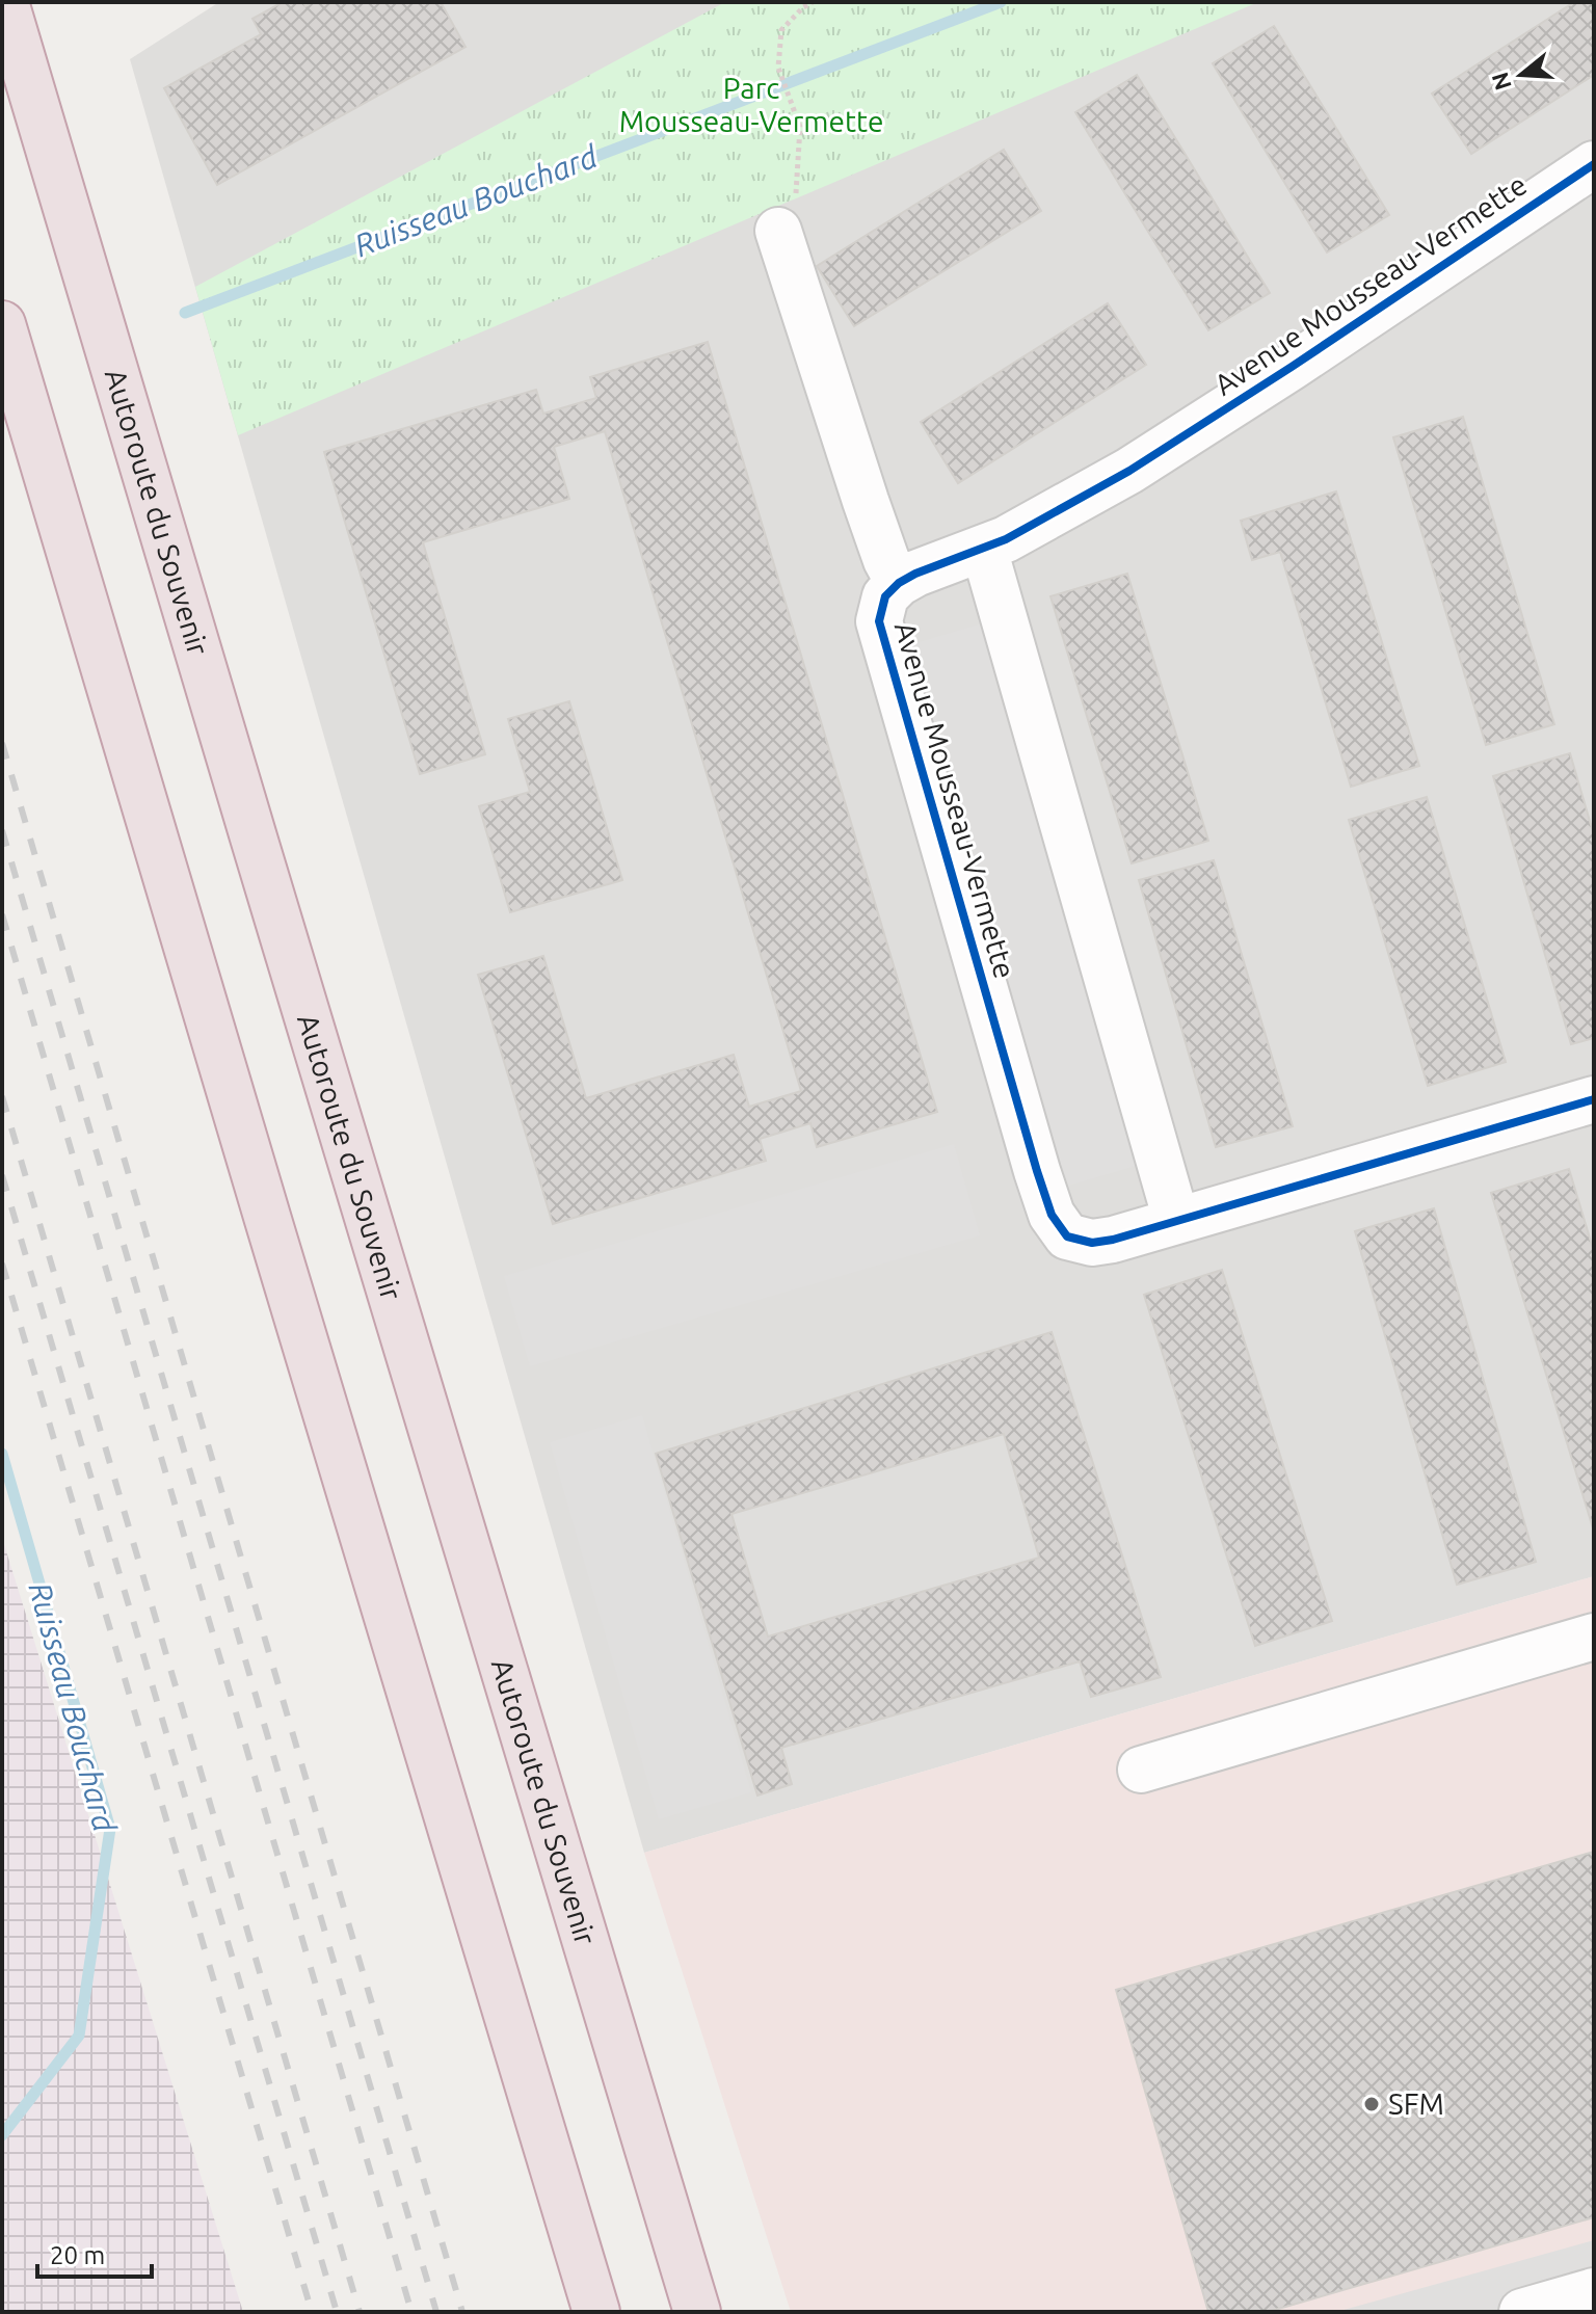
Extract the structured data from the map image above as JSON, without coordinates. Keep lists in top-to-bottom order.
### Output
{
  "streets": {
    "highway": ["Autoroute du Souvenir"],
    "street": ["Avenue Mousseau-Vermette"]
  },
  "water": ["Ruisseau Bouchard"],
  "parks": ["Parc Mousseau-Vermette"],
  "places": ["SFM"],
  "scale_bar": "20 m",
  "north": "left"
}
